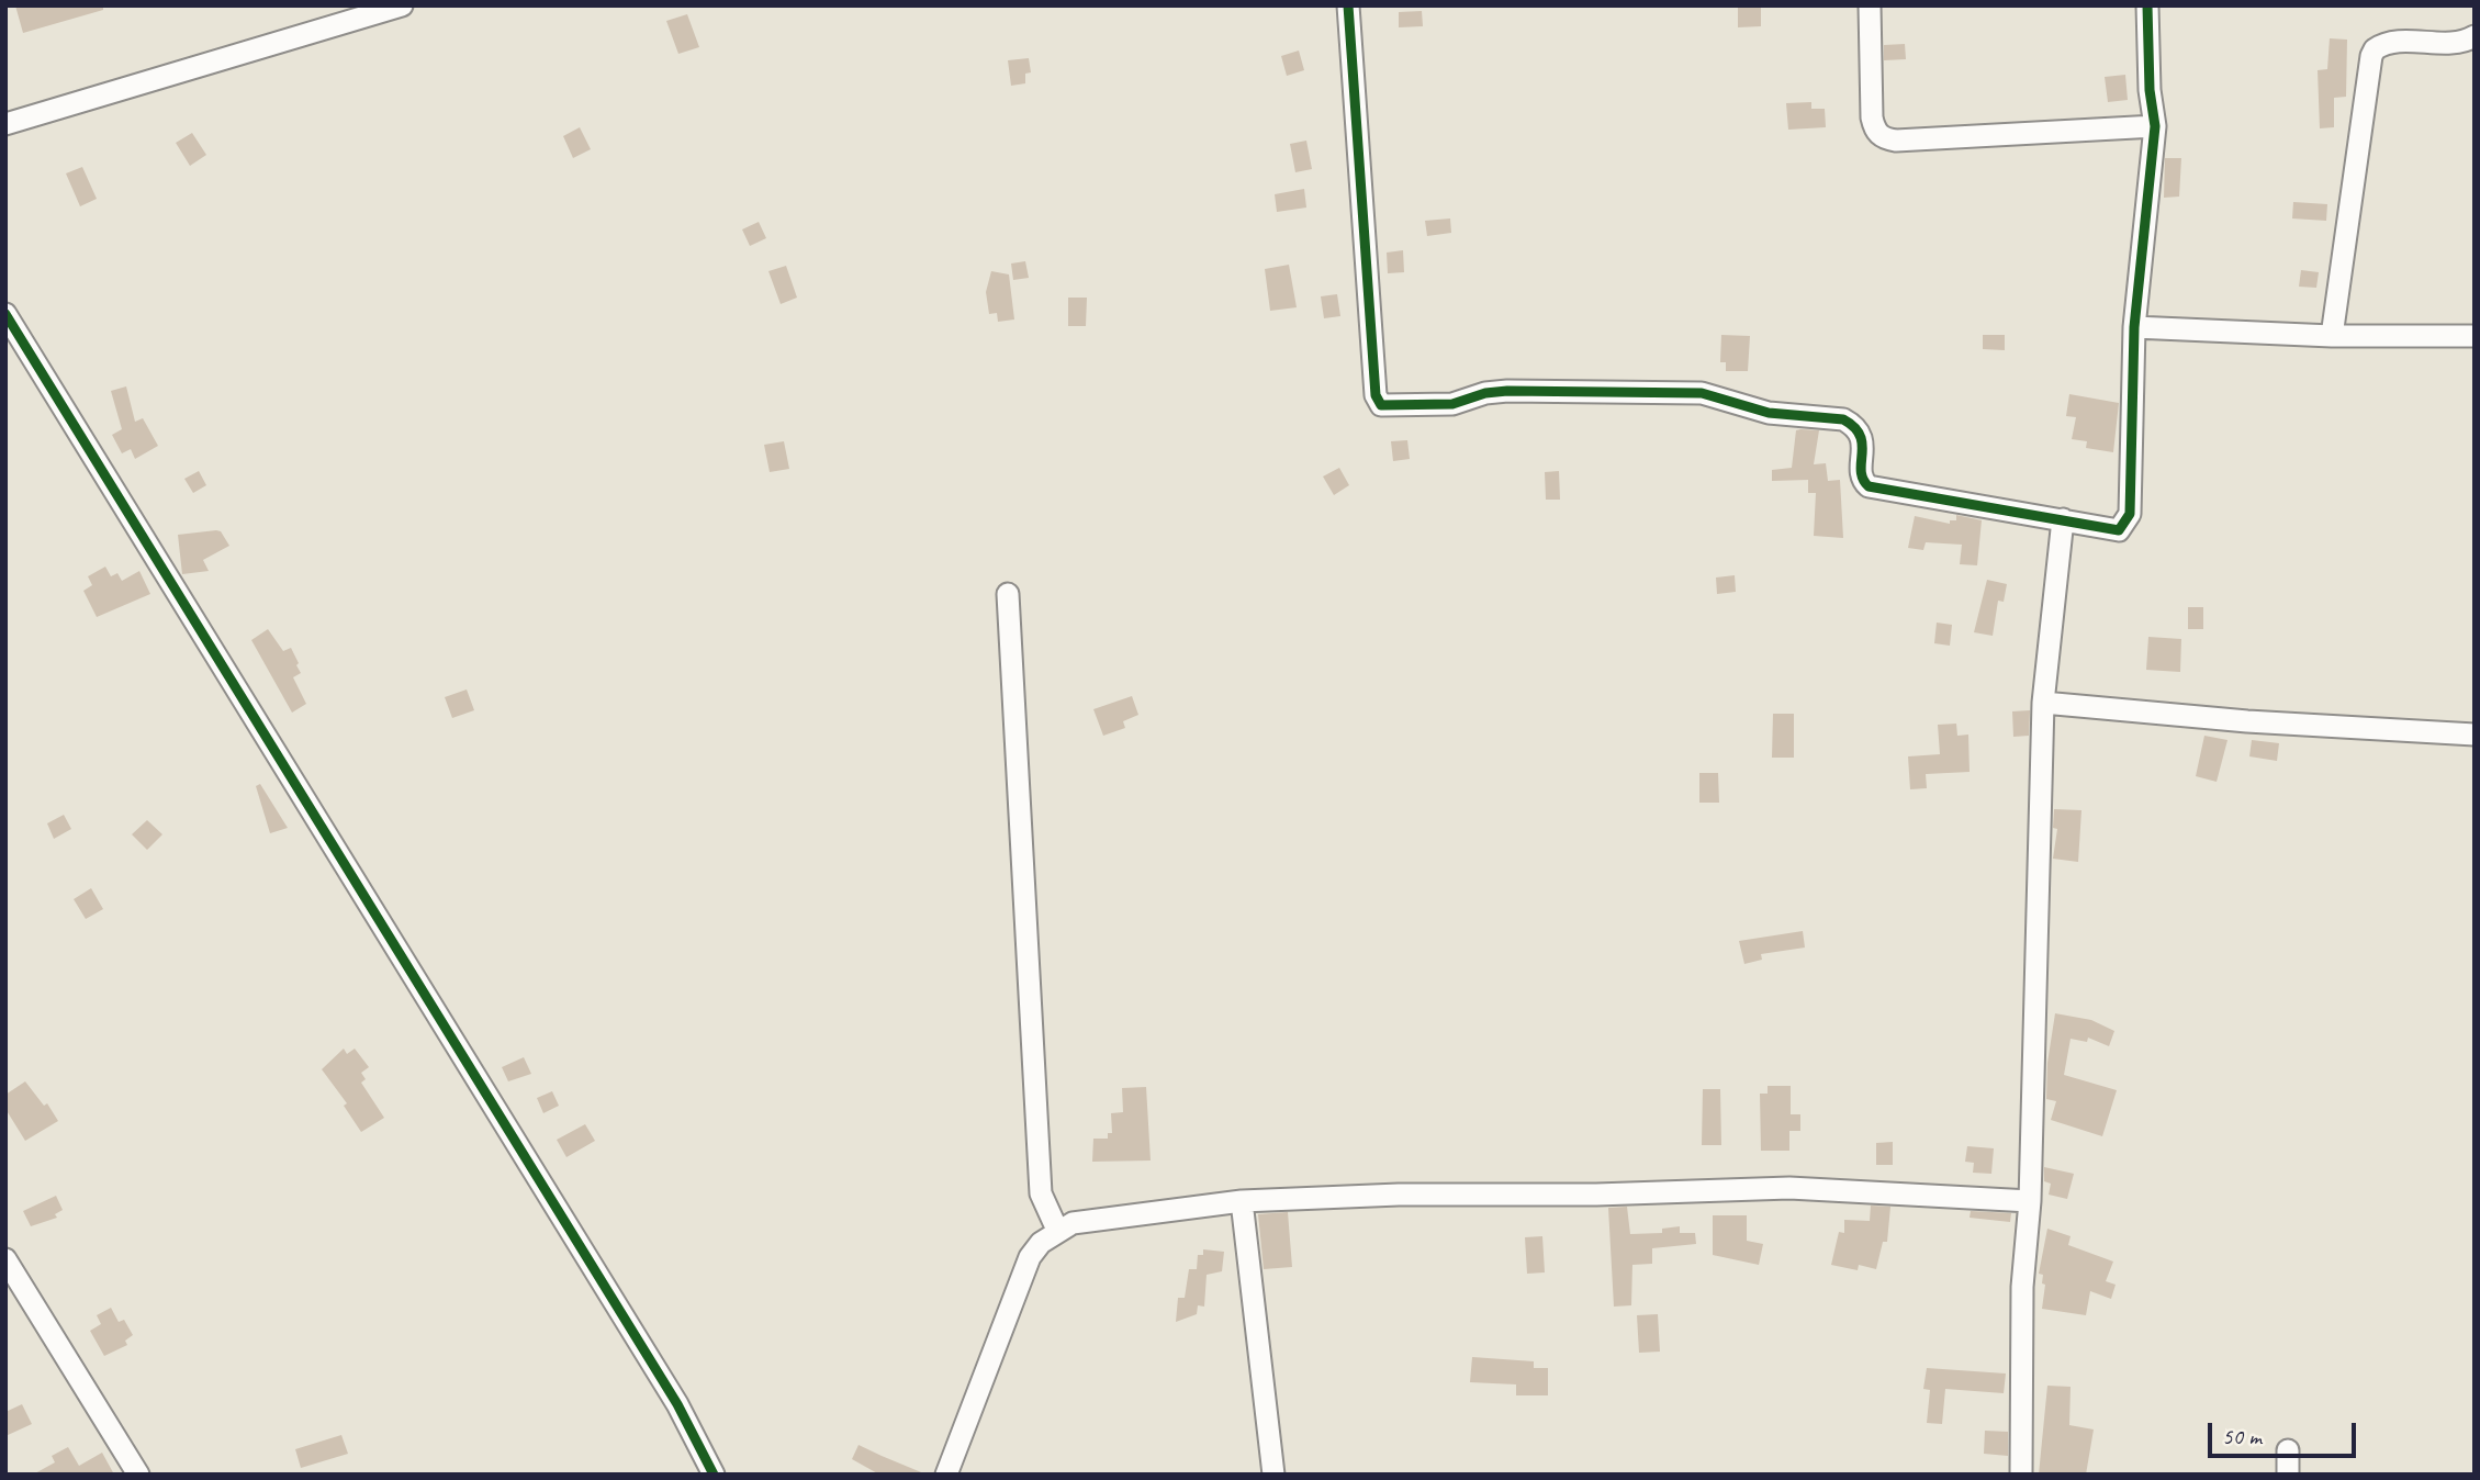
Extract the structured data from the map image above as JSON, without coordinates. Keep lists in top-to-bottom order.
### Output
{
  "scale_bar": "50 m"
}
